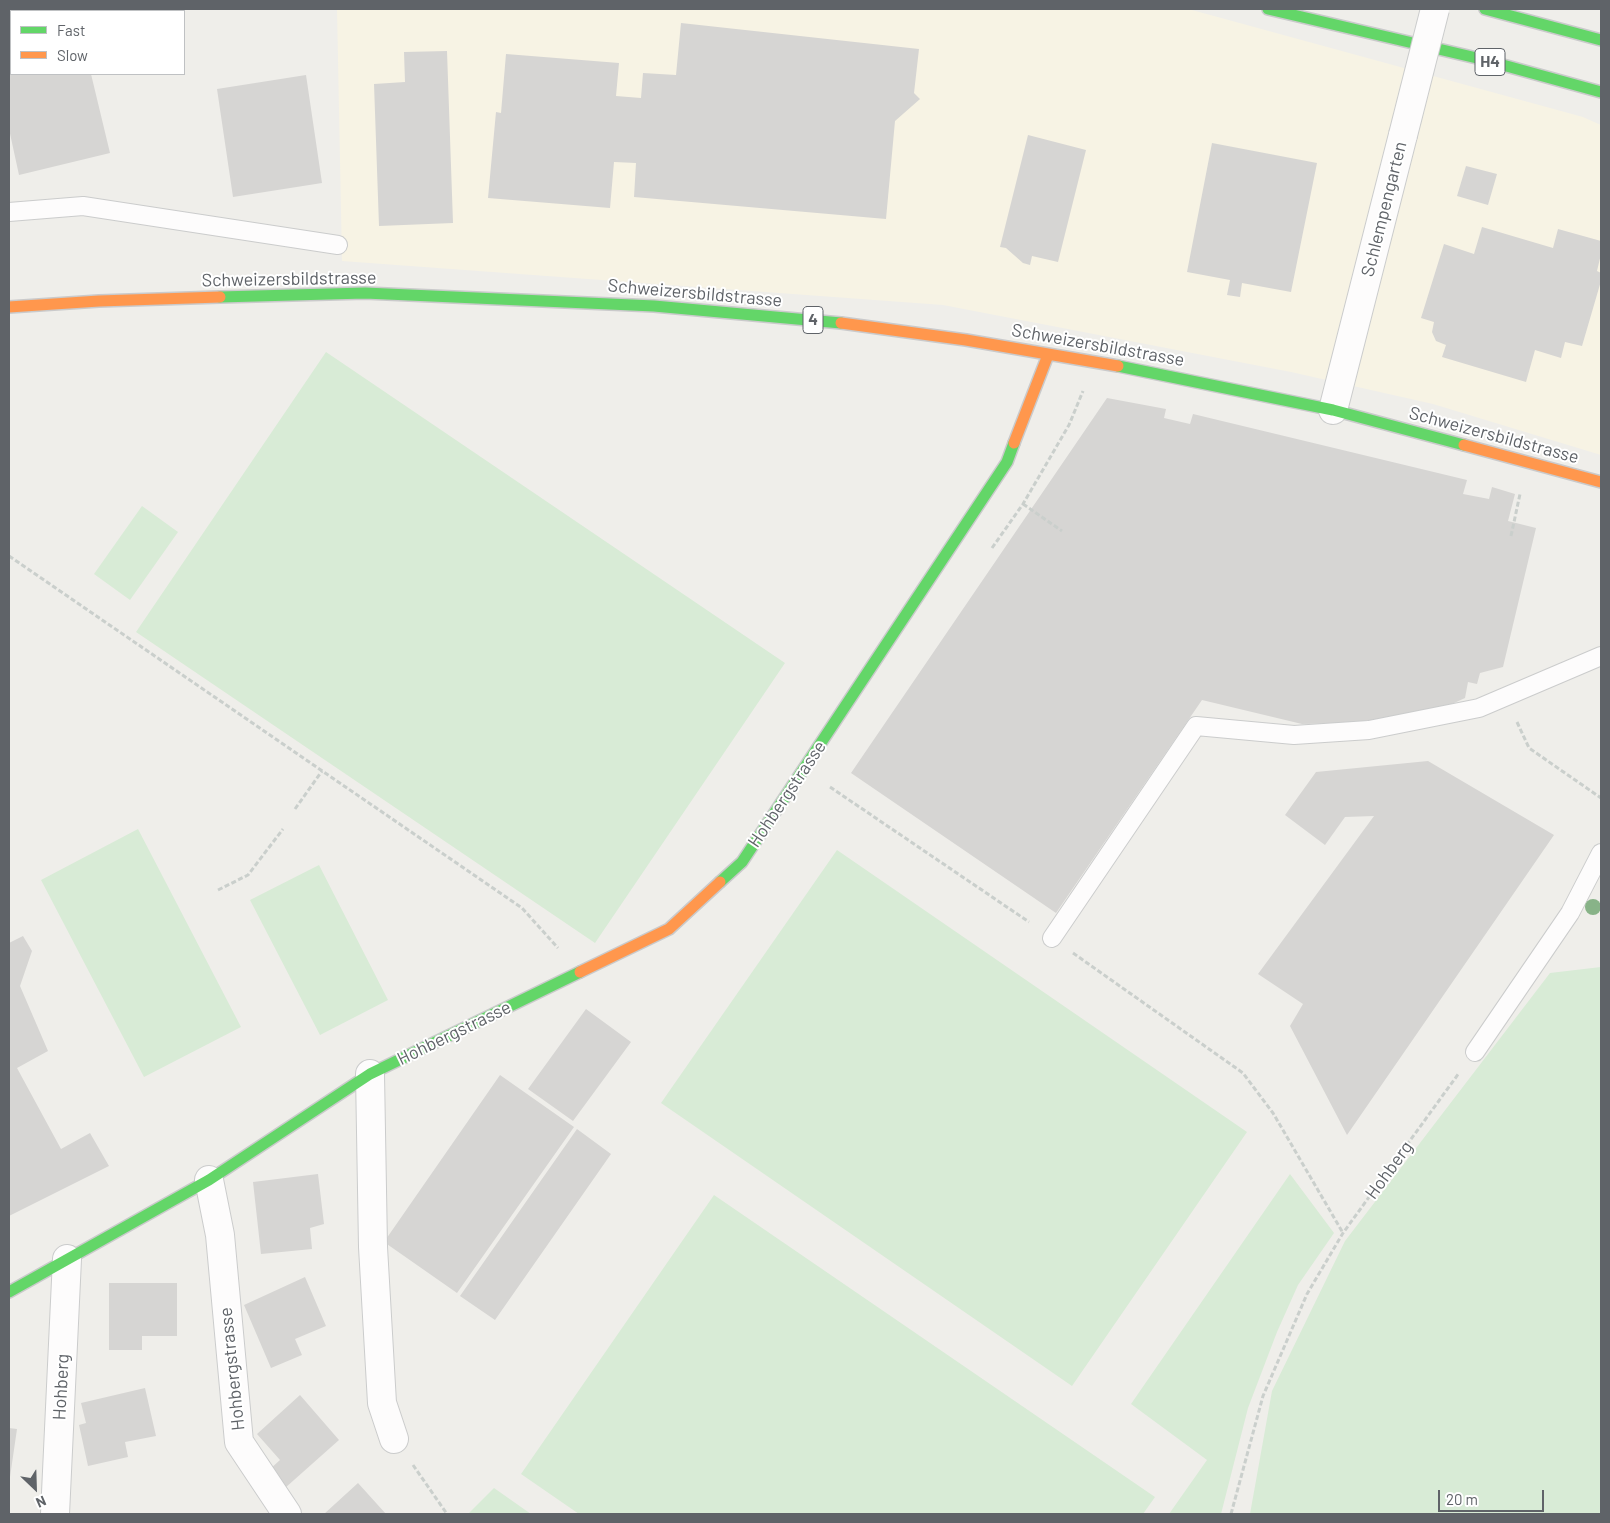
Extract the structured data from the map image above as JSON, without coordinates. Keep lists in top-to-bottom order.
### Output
{
  "streets": {
    "main road": [
      "H4",
      "Schweizersbildstrasse",
      "4",
      "Hohbergstrasse"
    ],
    "street": ["Schlempengarten", "Hohberg"]
  },
  "crossings": [
    ["Schlempengarten", "Schweizersbildstrasse"],
    ["Schweizersbildstrasse", "Hohbergstrasse"],
    ["Hohbergstrasse", "Hohberg"]
  ],
  "legend": ["Fast", "Slow"],
  "scale_bar": "20 m",
  "north": "bottom right"
}
